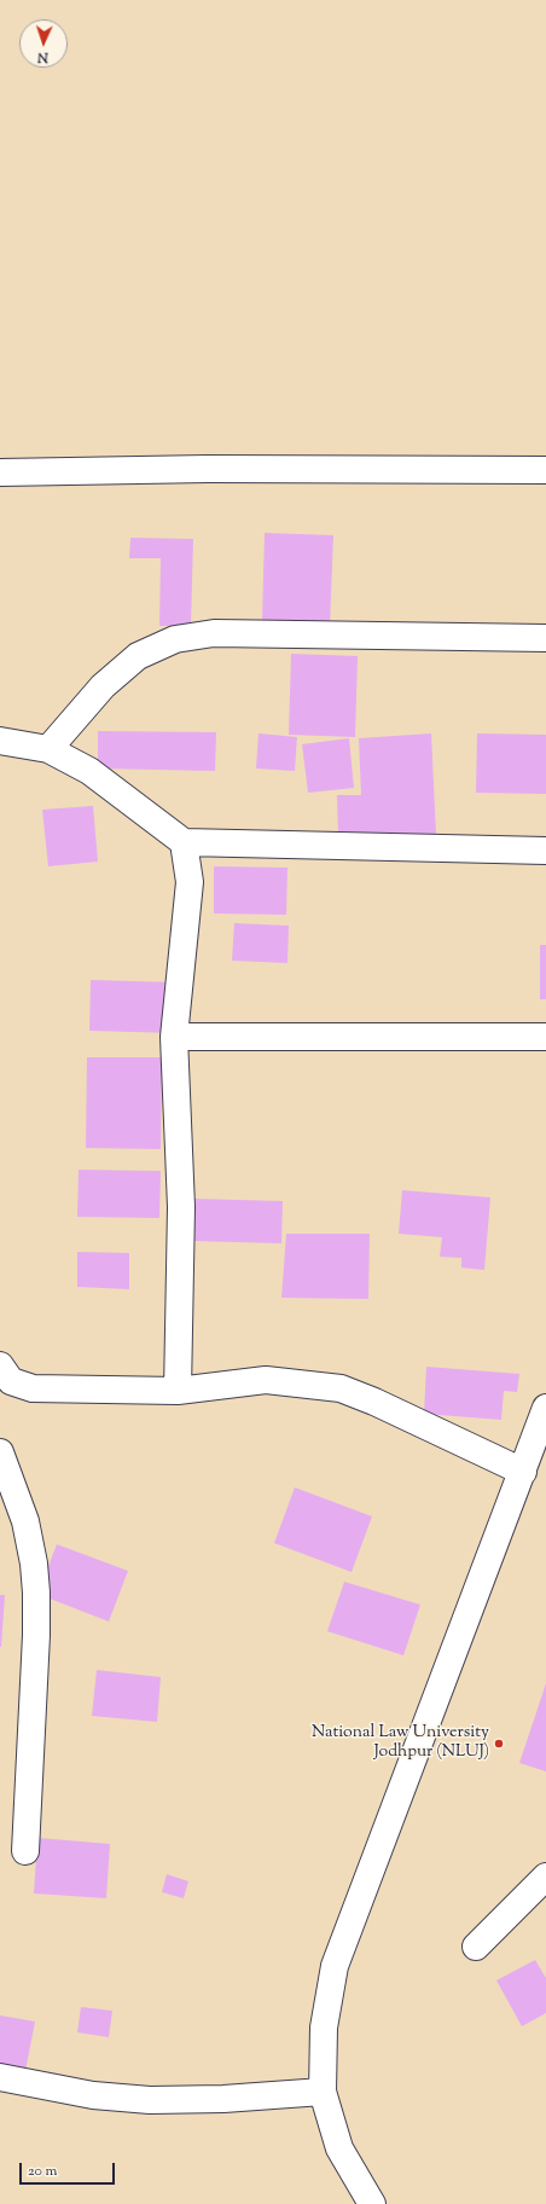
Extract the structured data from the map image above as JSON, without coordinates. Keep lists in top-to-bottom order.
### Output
{
  "places": ["National Law University Jodhpur (NLUJ)"],
  "scale_bar": "20 m",
  "north": "bottom"
}
